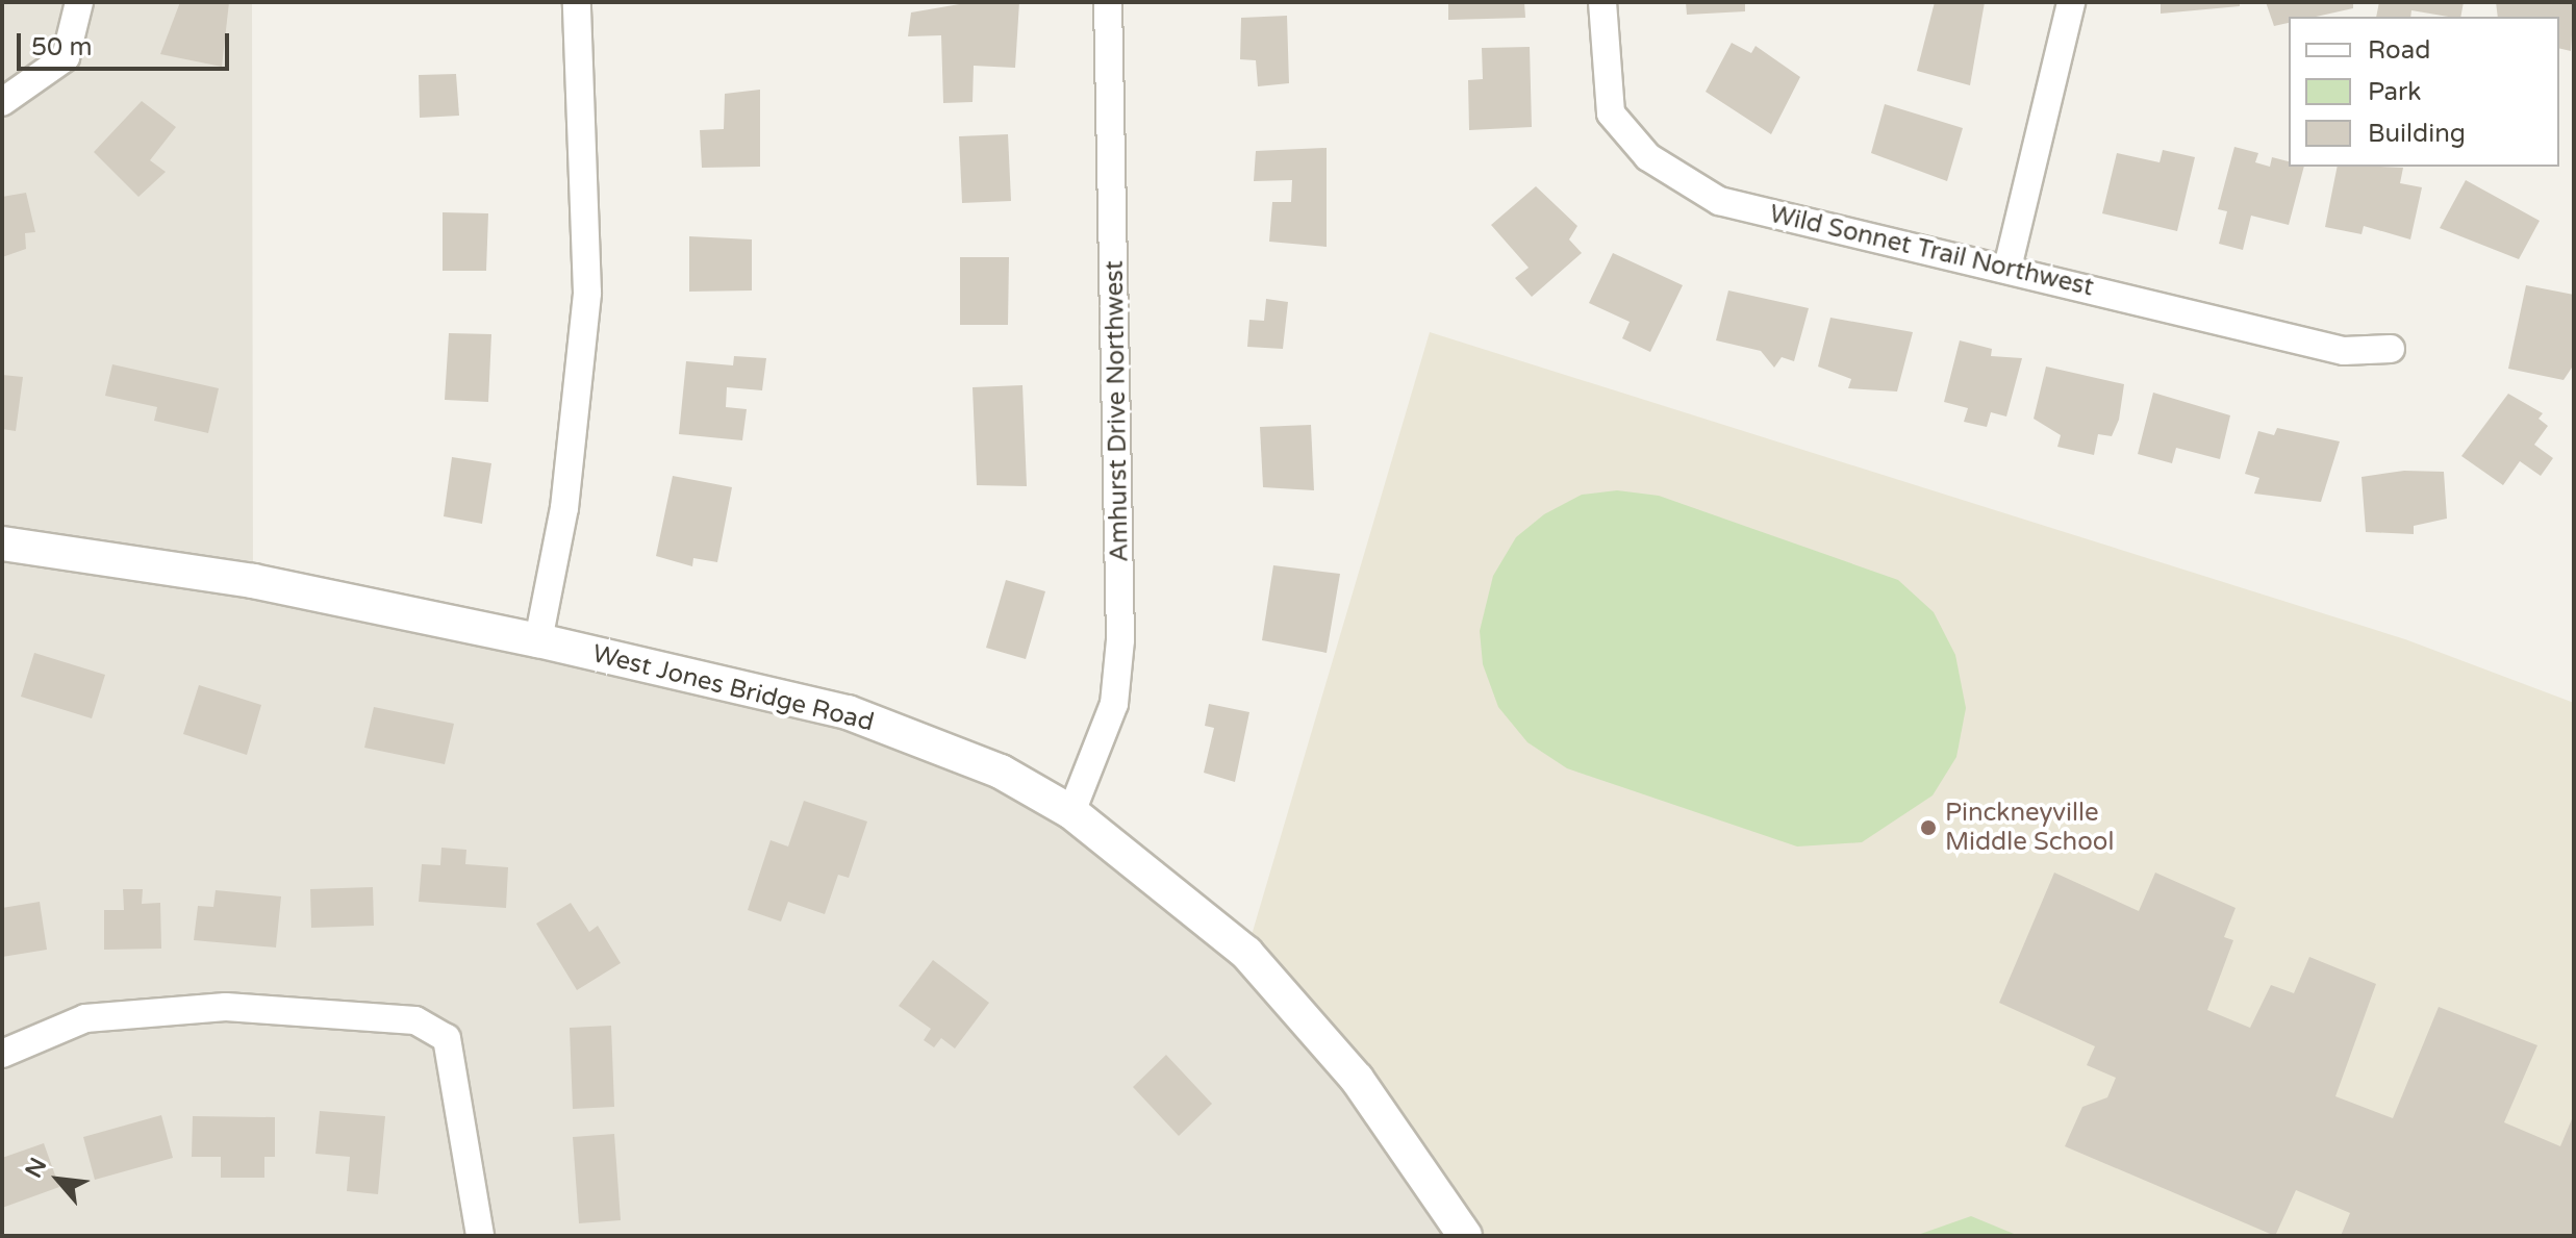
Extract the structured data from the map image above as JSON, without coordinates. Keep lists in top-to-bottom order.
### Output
{
  "streets": {
    "street": ["Wild Sonnet Trail Northwest", "Amhurst Drive Northwest", "West Jones Bridge Road"]
  },
  "crossings": [
    ["Amhurst Drive Northwest", "West Jones Bridge Road"]
  ],
  "places": ["Pinckneyville Middle School"],
  "legend": ["Road", "Park", "Building"],
  "scale_bar": "50 m",
  "north": "top left"
}
